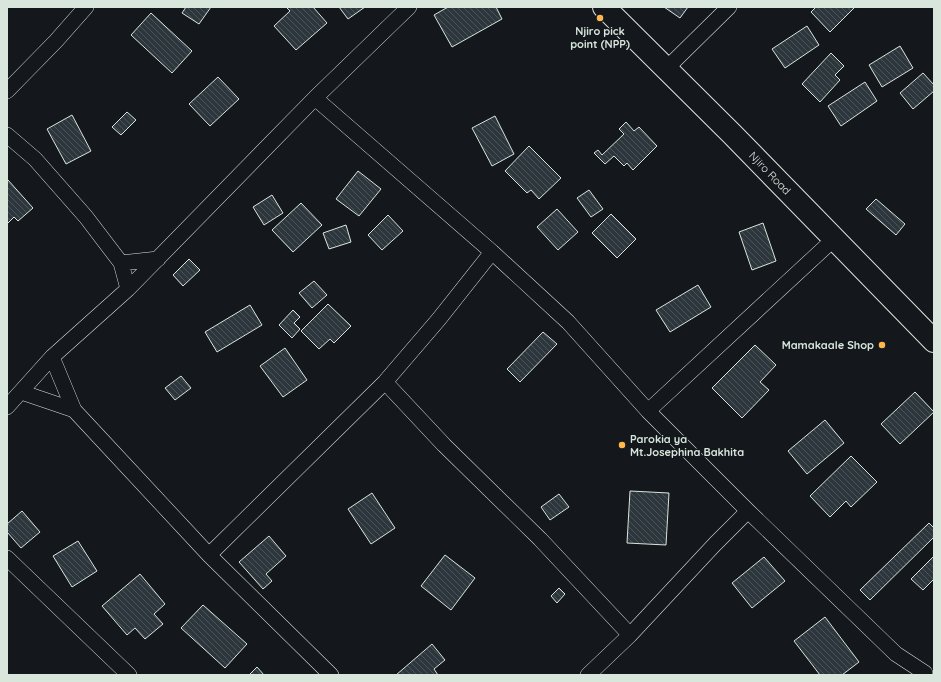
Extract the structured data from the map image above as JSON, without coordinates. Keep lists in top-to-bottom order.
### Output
{
  "streets": {
    "street": ["Njiro Road"]
  },
  "places": ["Njiro pick point (NPP)", "Mamakaale Shop", "Parokia ya Mt.Josephina Bakhita"]
}
